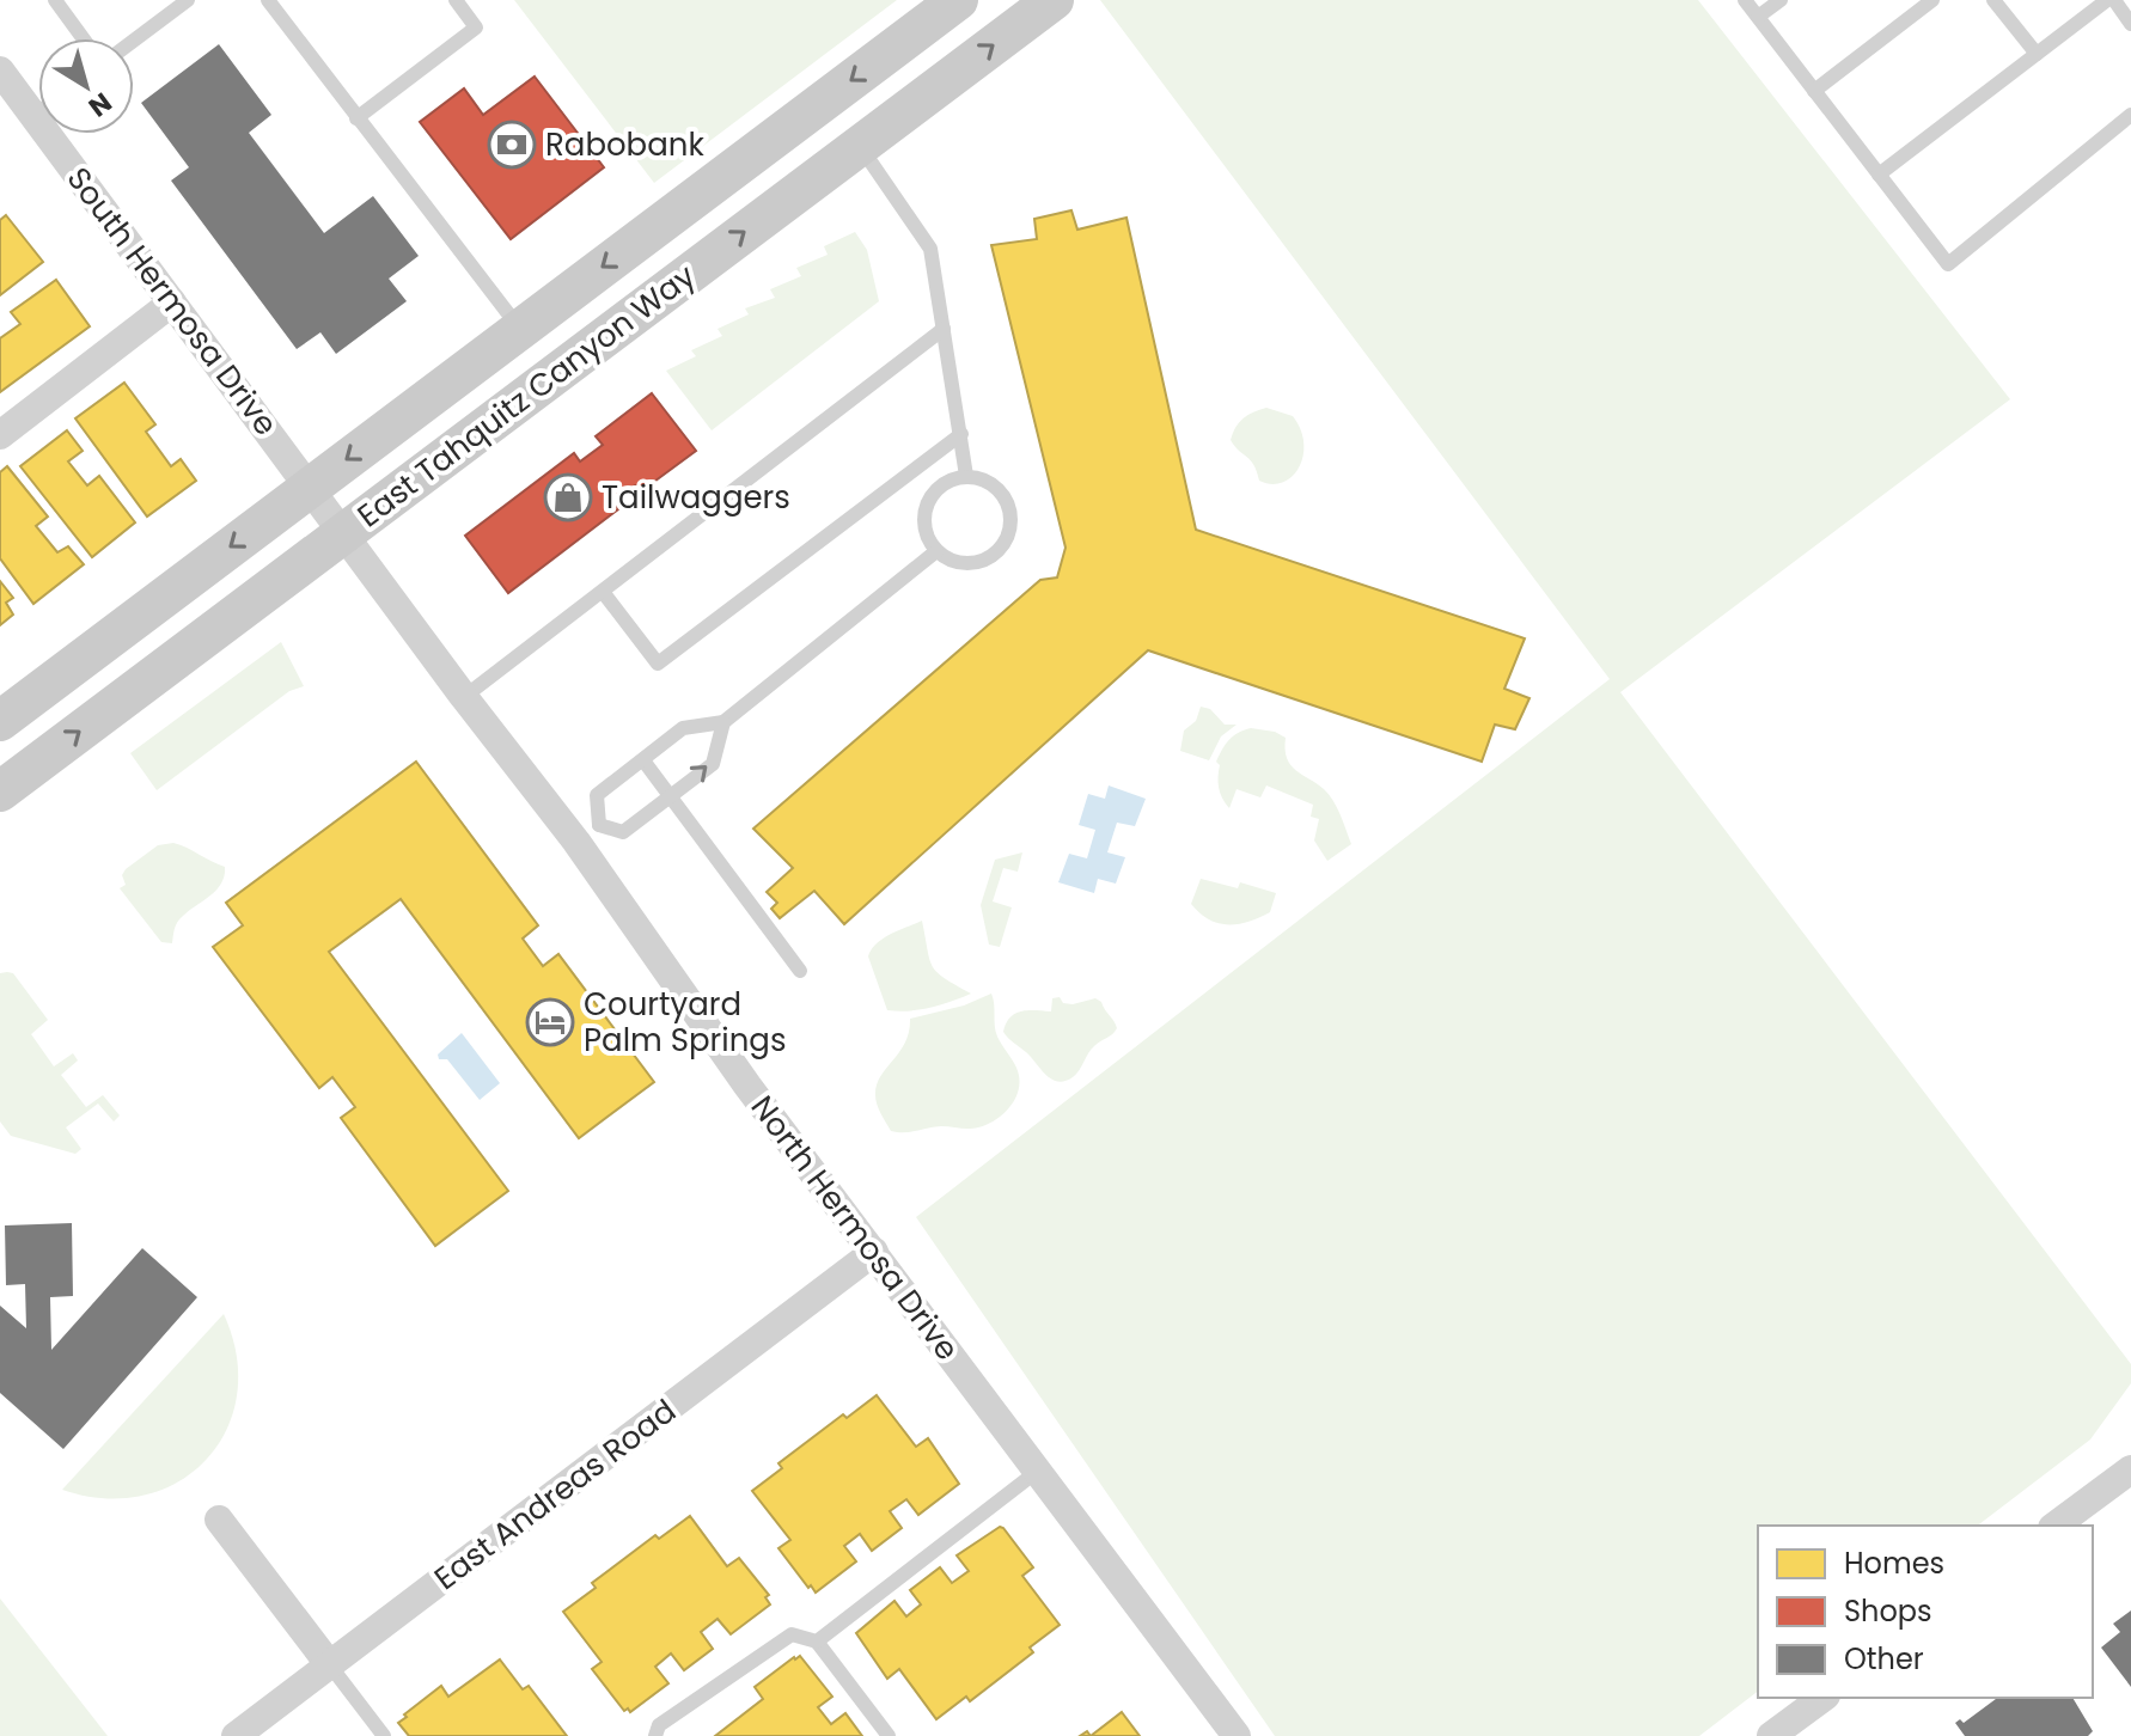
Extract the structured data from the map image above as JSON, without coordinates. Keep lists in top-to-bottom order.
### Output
{
  "streets": {
    "main road": ["East Tahquitz Canyon Way"],
    "street": ["South Hermosa Drive", "North Hermosa Drive", "East Andreas Road"]
  },
  "crossings": [
    ["South Hermosa Drive", "East Tahquitz Canyon Way"],
    ["South Hermosa Drive", "North Hermosa Drive"],
    ["East Tahquitz Canyon Way", "North Hermosa Drive"],
    ["North Hermosa Drive", "East Andreas Road"]
  ],
  "places": {
    "bank": ["Rabobank"],
    "shop": ["Tailwaggers"],
    "hotel": ["Courtyard Palm Springs"]
  },
  "legend": ["Homes", "Shops", "Other"],
  "north": "bottom right"
}
